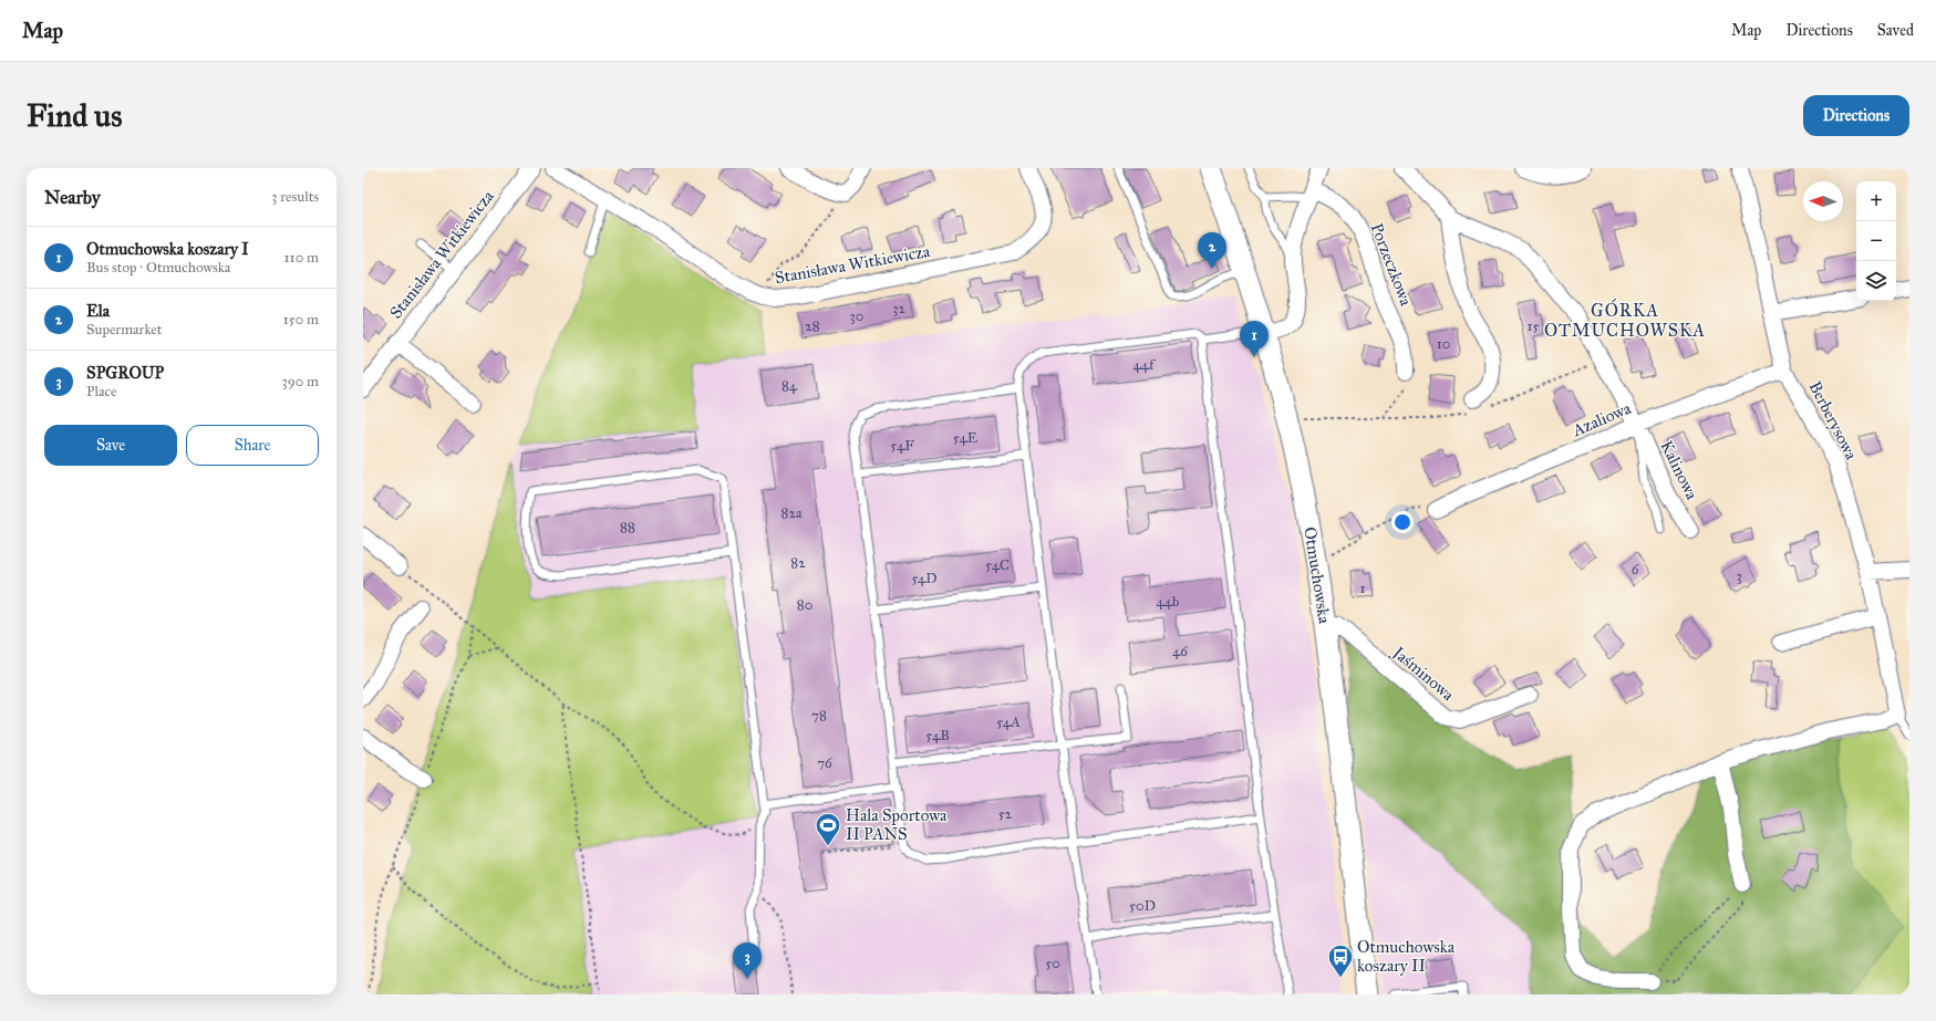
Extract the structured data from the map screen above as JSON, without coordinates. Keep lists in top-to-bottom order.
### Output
{
  "streets": {
    "main road": ["Otmuchowska"],
    "street": [
      "Stanisława Witkiewicza",
      "Porzeczkowa",
      "Azaliowa",
      "Berberysowa",
      "Kalinowa",
      "Jaśminowa"
    ]
  },
  "crossings": [
    ["Azaliowa", "Berberysowa"],
    ["Azaliowa", "Kalinowa"],
    ["Otmuchowska", "Jaśminowa"]
  ],
  "districts": ["GÓRKA OTMUCHOWSKA"],
  "places": {
    "sports": ["Hala Sportowa II PANS"],
    "bus stop": ["Otmuchowska koszary II"]
  },
  "house_numbers": [
    "32",
    "30",
    "28",
    "15",
    "10",
    "44f",
    "84",
    "54E",
    "54F",
    "82a",
    "88",
    "82",
    "54C",
    "6",
    "3",
    "54D",
    "1",
    "44b",
    "80",
    "46",
    "78",
    "54A",
    "54B",
    "76",
    "52",
    "50D",
    "50"
  ],
  "north": "left",
  "page": {
    "header": "Map",
    "nav": ["Map", "Directions", "Saved"],
    "buttons": [
      "Directions",
      ["Save", "Share"]
    ],
    "title": "Find us",
    "heading": ["Nearby", "3 results"],
    "map_buttons": ["+", "−"],
    "list": [
      {
        "mark": "1",
        "name": "Otmuchowska koszary I",
        "note": "Bus stop · Otmuchowska",
        "value": "110 m"
      },
      {
        "mark": "2",
        "name": "Ela",
        "note": "Supermarket",
        "value": "150 m"
      },
      {
        "mark": "3",
        "name": "SPGROUP",
        "note": "Place",
        "value": "390 m"
      }
    ],
    "pins": ["2", "1", "3"]
  }
}
